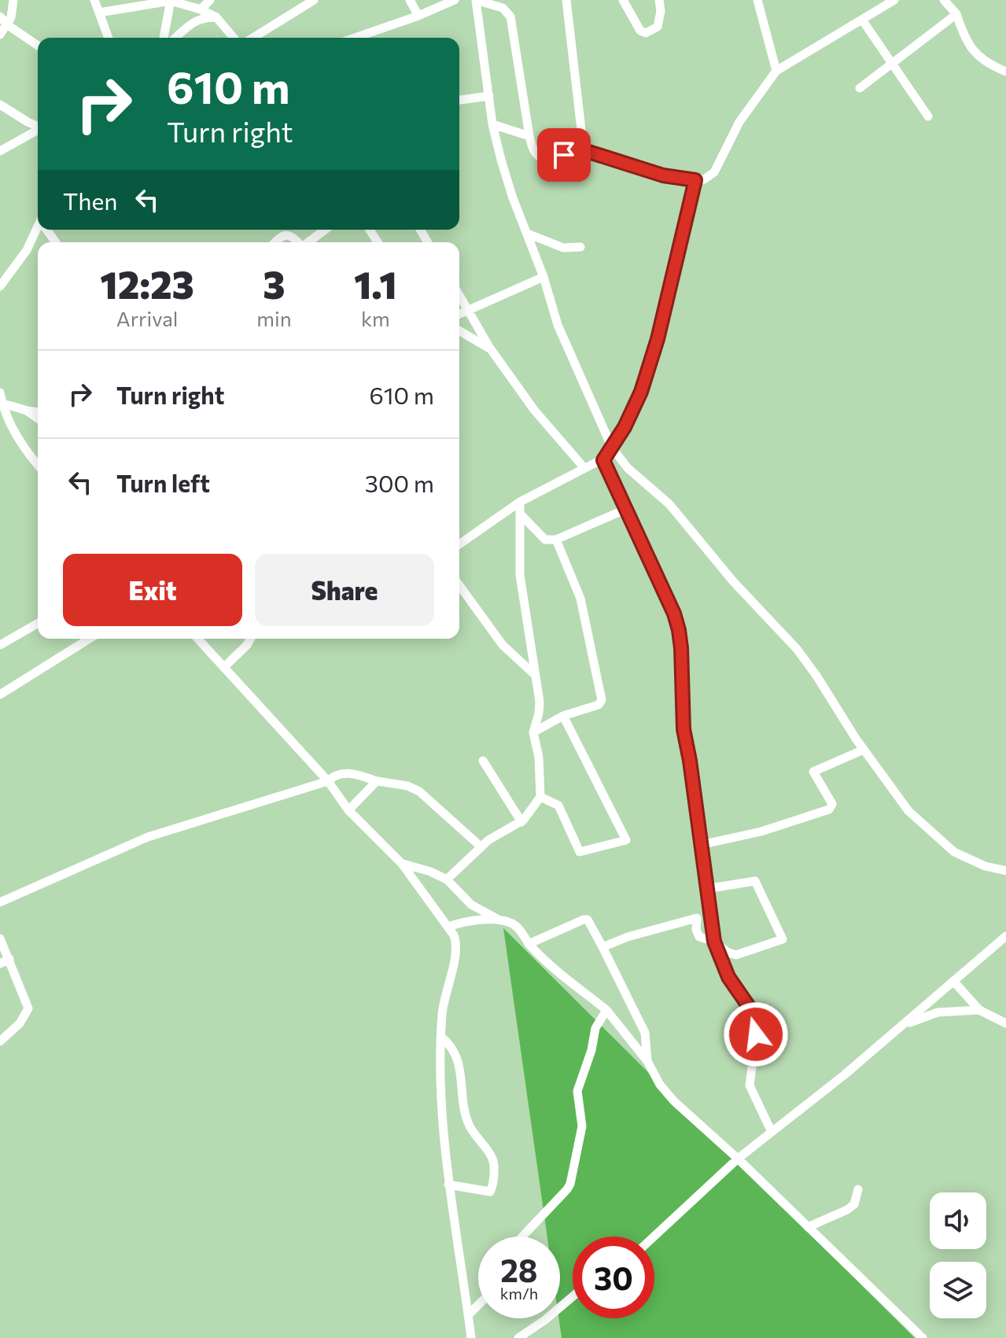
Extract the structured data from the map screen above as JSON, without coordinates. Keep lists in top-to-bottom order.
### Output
{
  "page": {
    "turn": ["610 m", "Turn right"],
    "then": "Then",
    "eta": [
      "12:23",
      "Arrival",
      "3",
      "min",
      "1.1",
      "km"
    ],
    "list": [
      {
        "name": "Turn right",
        "value": "610 m"
      },
      {
        "name": "Turn left",
        "value": "300 m"
      }
    ],
    "buttons": ["Exit", "Share"],
    "speed": "28 km/h",
    "limit": "30"
  }
}
